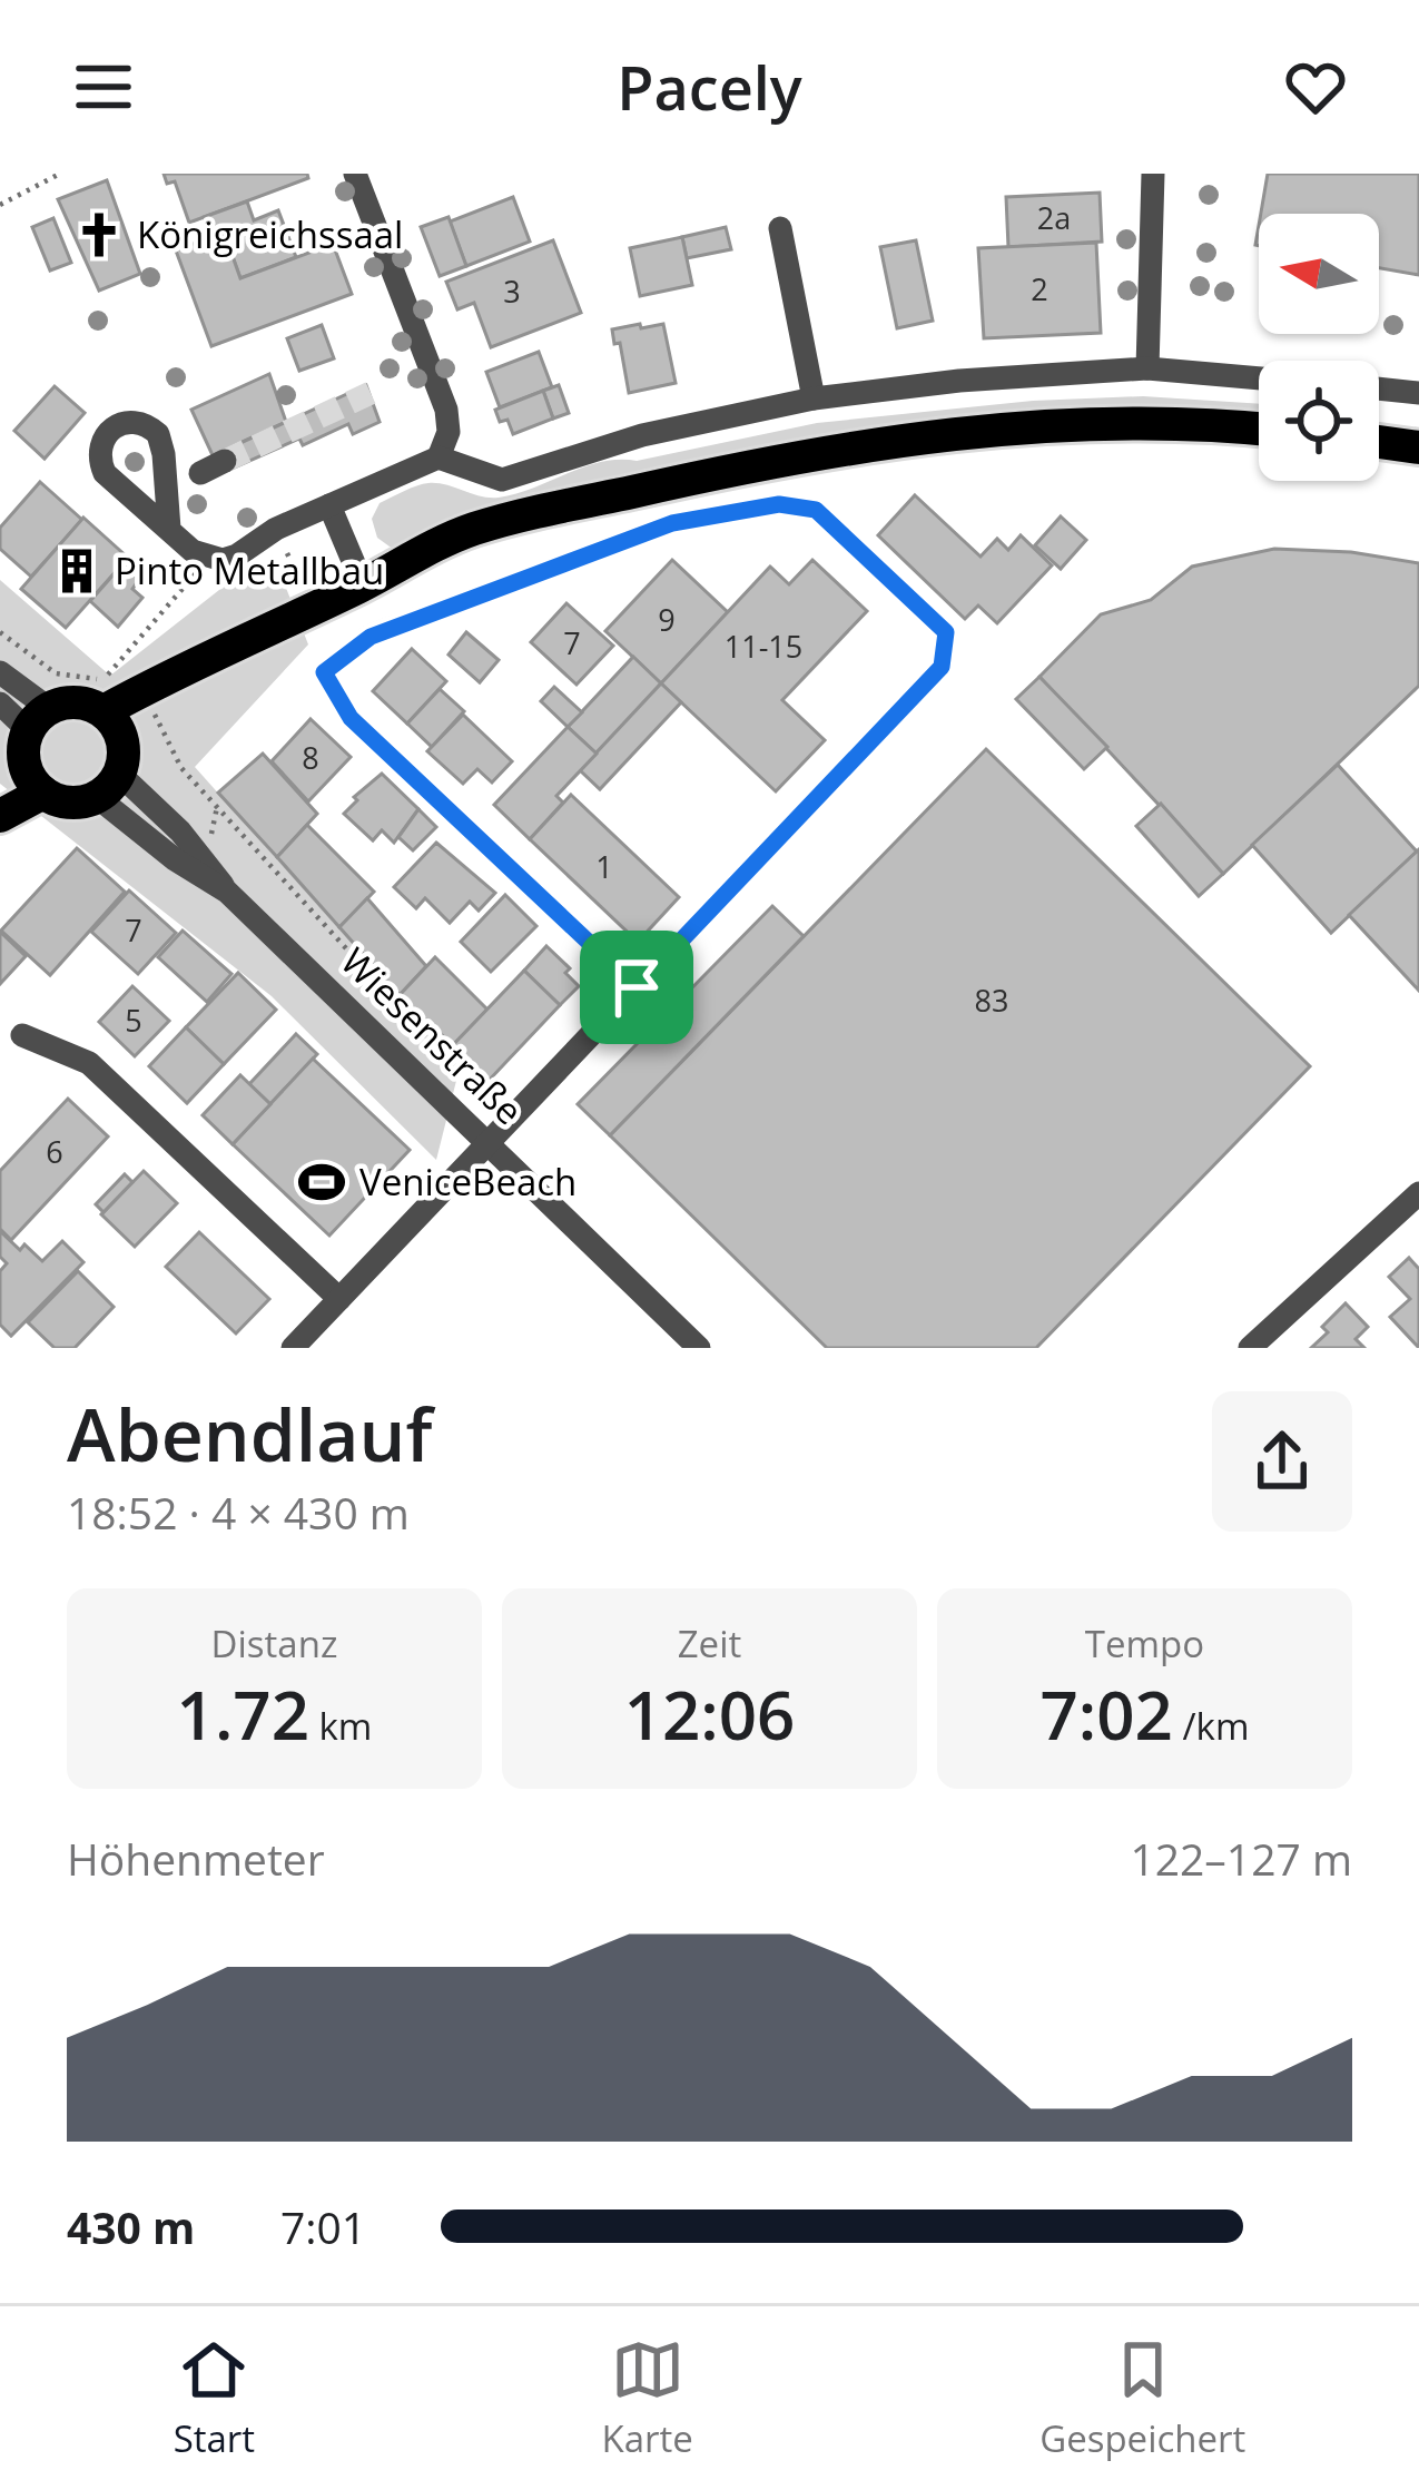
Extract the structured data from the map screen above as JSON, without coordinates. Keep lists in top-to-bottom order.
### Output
{
  "streets": {
    "street": ["Wiesenstraße"]
  },
  "places": {
    "church": ["Königreichssaal"],
    "building": ["Pinto Metallbau"],
    "sports": ["VeniceBeach"]
  },
  "house_numbers": [
    "2a",
    "2",
    "3",
    "9",
    "7",
    "11-15",
    "8",
    "1",
    "7",
    "83",
    "5",
    "6"
  ],
  "north": "left",
  "page": {
    "header": "Pacely",
    "heading": ["Abendlauf", "18:52 · 4 × 430 m"],
    "stats": [
      ["Distanz", "1.72 km"],
      ["Zeit", "12:06"],
      ["Tempo", "7:02 /km"]
    ],
    "chart": ["Höhenmeter", "122–127 m"],
    "list": [
      {
        "name": "430 m",
        "note": "7:01"
      }
    ],
    "tabs": ["Start", "Karte", "Gespeichert"]
  }
}
